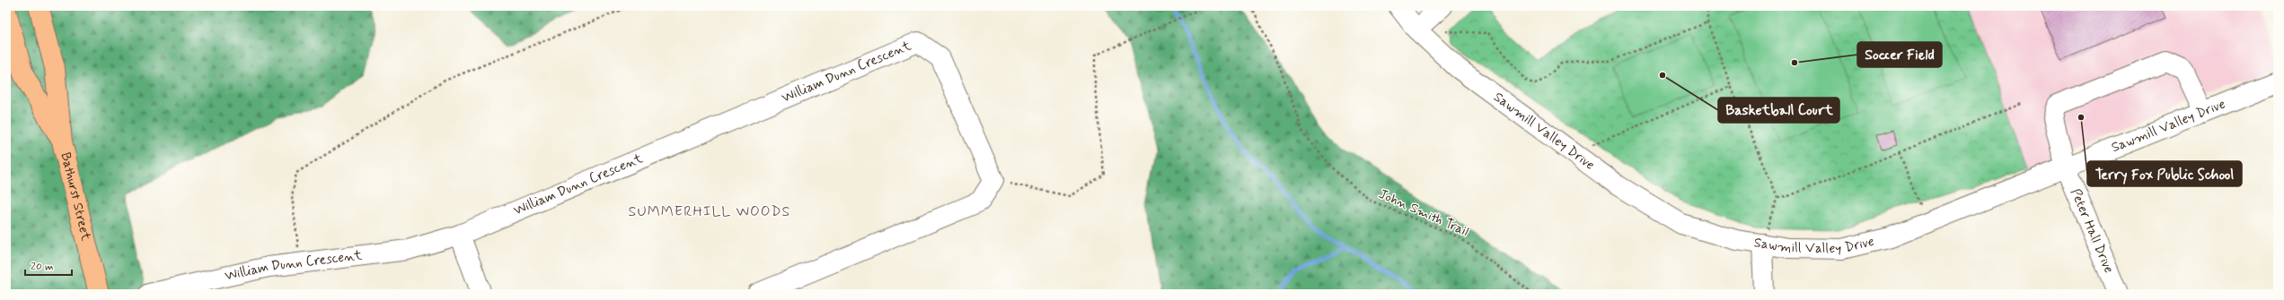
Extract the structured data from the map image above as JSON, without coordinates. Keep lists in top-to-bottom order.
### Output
{
  "streets": {
    "main road": ["Bathurst Street"],
    "street": ["William Dunn Crescent", "Sawmill Valley Drive", "Peter Hall Drive"],
    "path": ["John Smith Trail"]
  },
  "crossings": [
    ["Sawmill Valley Drive", "Peter Hall Drive"]
  ],
  "districts": ["SUMMERHILL WOODS"],
  "places": ["Soccer Field", "Basketball Court", "Terry Fox Public School"],
  "scale_bar": "20 m"
}
